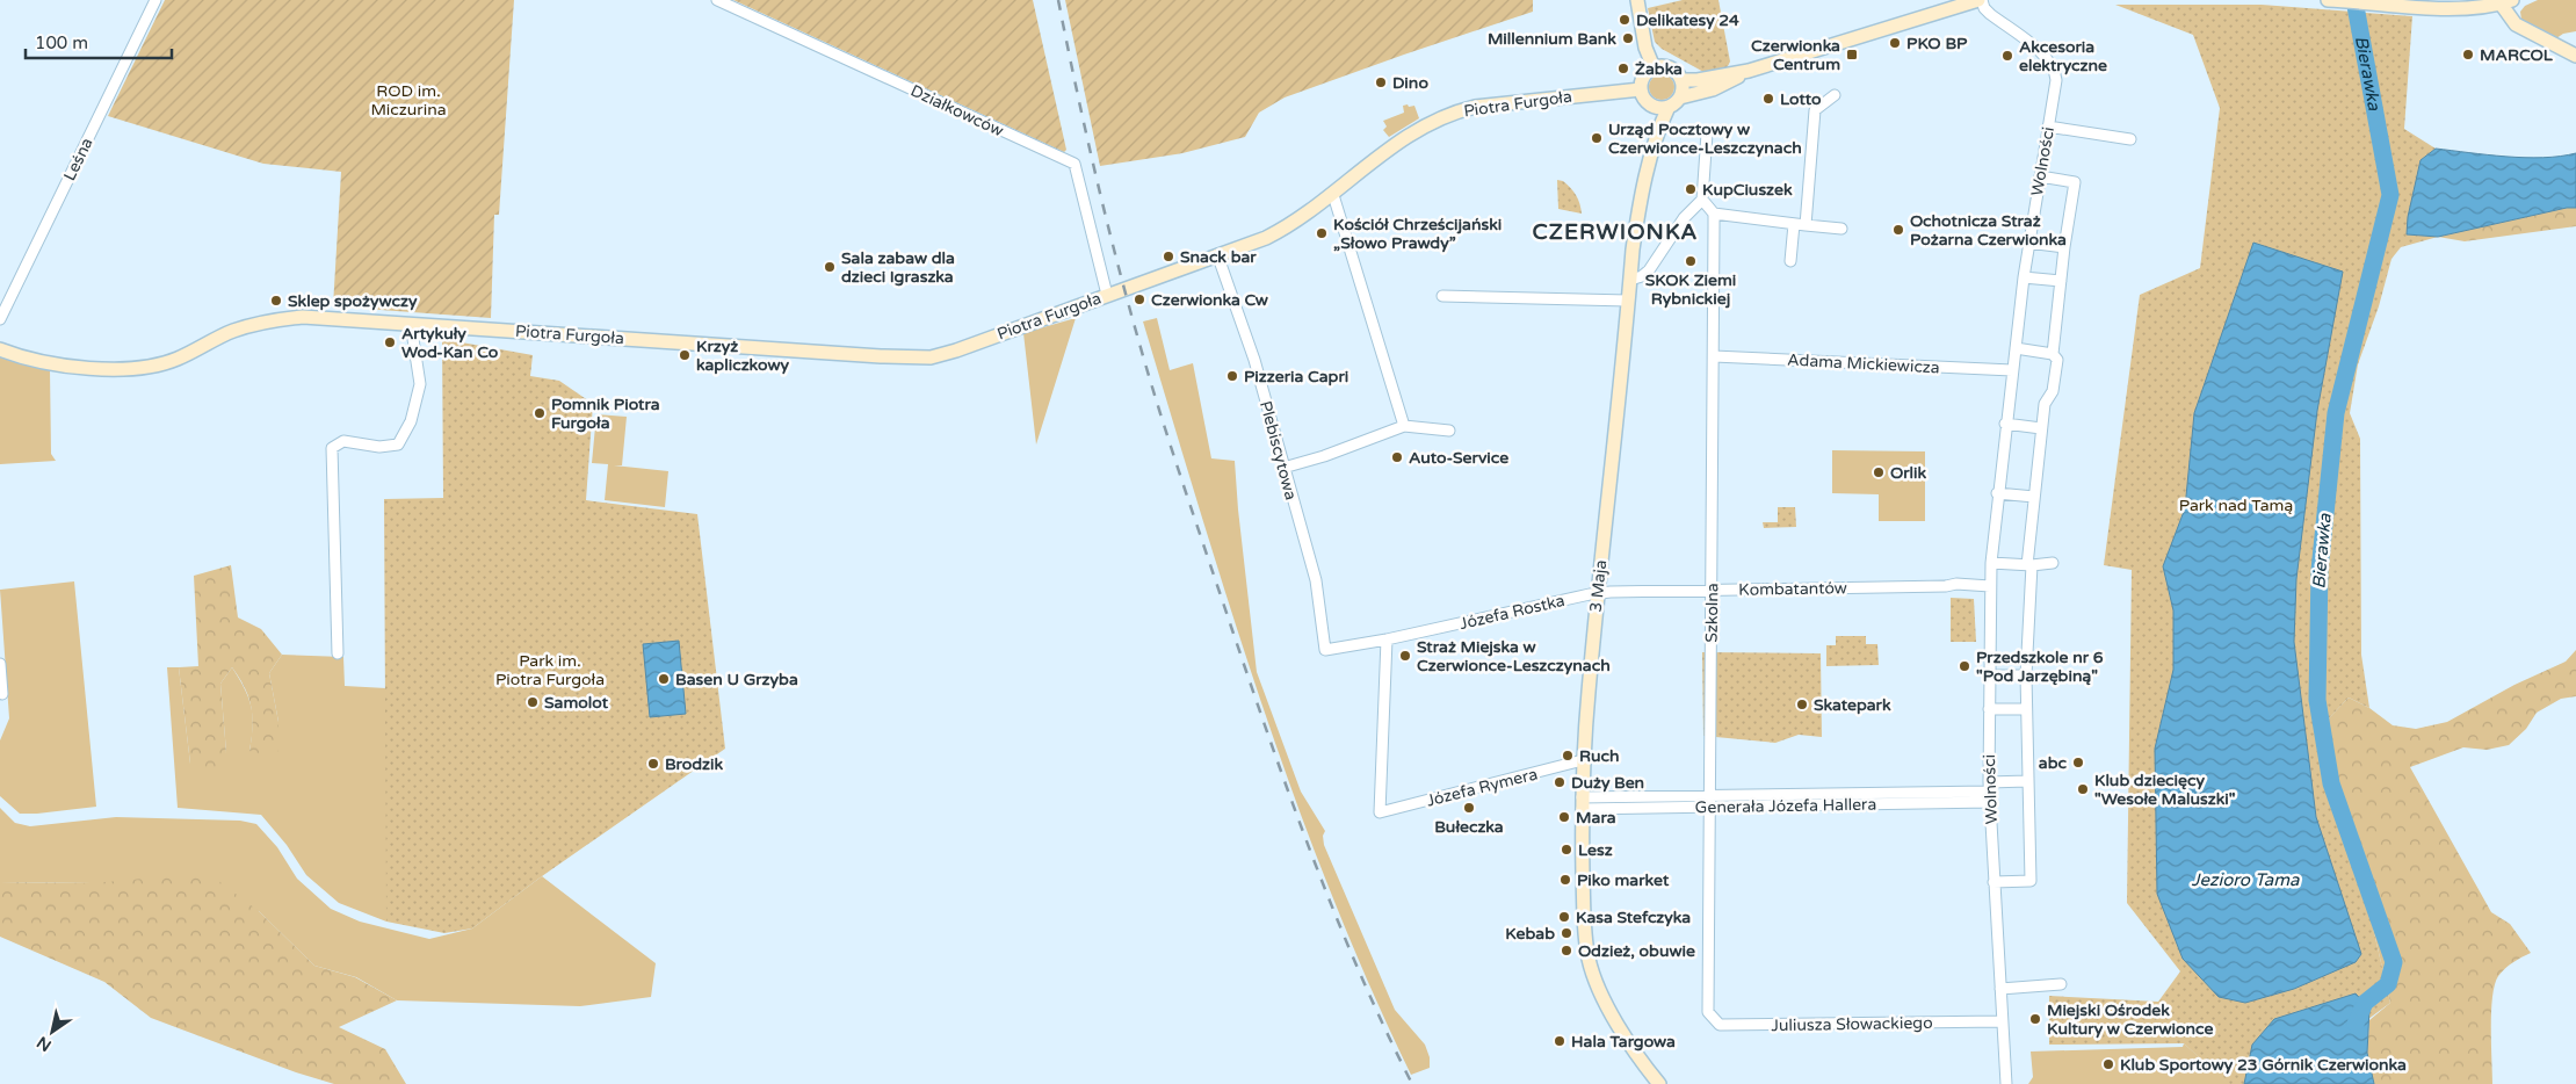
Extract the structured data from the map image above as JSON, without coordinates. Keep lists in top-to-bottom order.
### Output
{
  "streets": {
    "street": [
      "Piotra Furgoła",
      "Działkowców",
      "Leśna",
      "Wolności",
      "Adama Mickiewicza",
      "Plebiscytowa",
      "3 Maja",
      "Kombatantów",
      "Józefa Rostka",
      "Szkolna",
      "Józefa Rymera",
      "Generała Józefa Hallera",
      "Juliusza Słowackiego"
    ]
  },
  "crossings": [
    ["Piotra Furgoła", "Działkowców"],
    ["Piotra Furgoła", "Plebiscytowa"],
    ["Piotra Furgoła", "3 Maja"],
    ["Wolności", "Adama Mickiewicza"],
    ["Wolności", "Kombatantów"],
    ["Wolności", "Generała Józefa Hallera"],
    ["Wolności", "Juliusza Słowackiego"],
    ["Adama Mickiewicza", "Szkolna"],
    ["Plebiscytowa", "Józefa Rostka"],
    ["3 Maja", "Kombatantów"],
    ["3 Maja", "Józefa Rostka"],
    ["3 Maja", "Józefa Rymera"],
    ["3 Maja", "Generała Józefa Hallera"],
    ["Kombatantów", "Józefa Rostka"],
    ["Kombatantów", "Szkolna"],
    ["Józefa Rostka", "Józefa Rymera"],
    ["Szkolna", "Generała Józefa Hallera"],
    ["Szkolna", "Juliusza Słowackiego"]
  ],
  "districts": ["CZERWIONKA"],
  "water": ["Bierawka", "Jezioro Tama"],
  "parks": ["ROD im. Miczurina", "Park nad Tamą", "Park im. Piotra Furgoła"],
  "places": {
    "other": [
      "Delikatesy 24",
      "Millennium Bank",
      "PKO BP",
      "MARCOL",
      "Akcesoria elektryczne",
      "Żabka",
      "Dino",
      "Lotto",
      "Urząd Pocztowy w Czerwionce-Leszczynach",
      "KupCiuszek",
      "Ochotnicza Straż Pożarna Czerwionka",
      "Kościół Chrześcijański „Słowo Prawdy”",
      "Snack bar",
      "SKOK Ziemi Rybnickiej",
      "Sala zabaw dla dzieci Igraszka",
      "Czerwionka Cw",
      "Sklep spożywczy",
      "Artykuły Wod-Kan Co",
      "Krzyż kapliczkowy",
      "Pizzeria Capri",
      "Pomnik Piotra Furgoła",
      "Auto-Service",
      "Orlik",
      "Straż Miejska w Czerwionce-Leszczynach",
      "Przedszkole nr 6 \"Pod Jarzębiną\"",
      "Basen U Grzyba",
      "Samolot",
      "Skatepark",
      "Ruch",
      "abc",
      "Brodzik",
      "Duży Ben",
      "Klub dziecięcy \"Wesołe Maluszki\"",
      "Bułeczka",
      "Mara",
      "Lesz",
      "Piko market",
      "Kasa Stefczyka",
      "Kebab",
      "Odzież, obuwie",
      "Miejski Ośrodek Kultury w Czerwionce",
      "Hala Targowa",
      "Klub Sportowy 23 Górnik Czerwionka"
    ],
    "transit": ["Czerwionka Centrum"]
  },
  "scale_bar": "100 m",
  "north": "bottom left"
}
